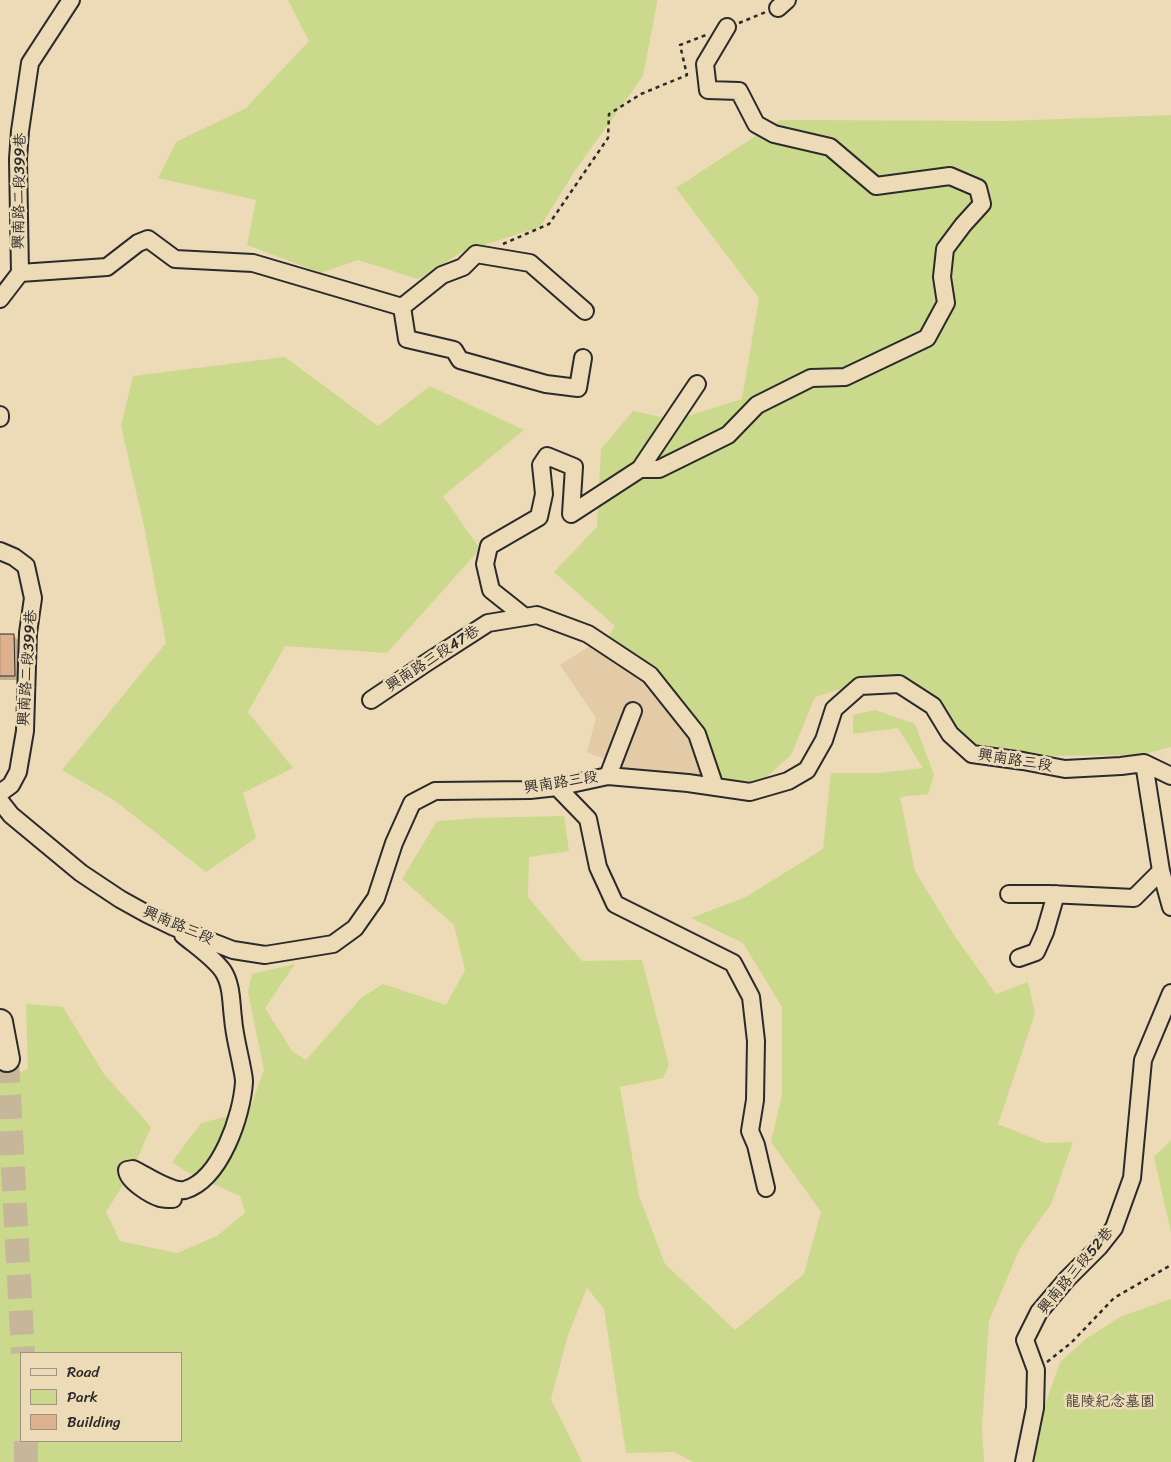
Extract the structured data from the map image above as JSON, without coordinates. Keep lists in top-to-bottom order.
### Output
{
  "streets": {
    "street": [
      "興南路二段399巷",
      "興南路三段47巷",
      "興南路三段",
      "興南路三段52巷"
    ]
  },
  "crossings": [
    ["興南路三段47巷", "興南路三段"]
  ],
  "parks": ["龍陵紀念墓園"],
  "legend": ["Road", "Park", "Building"]
}
